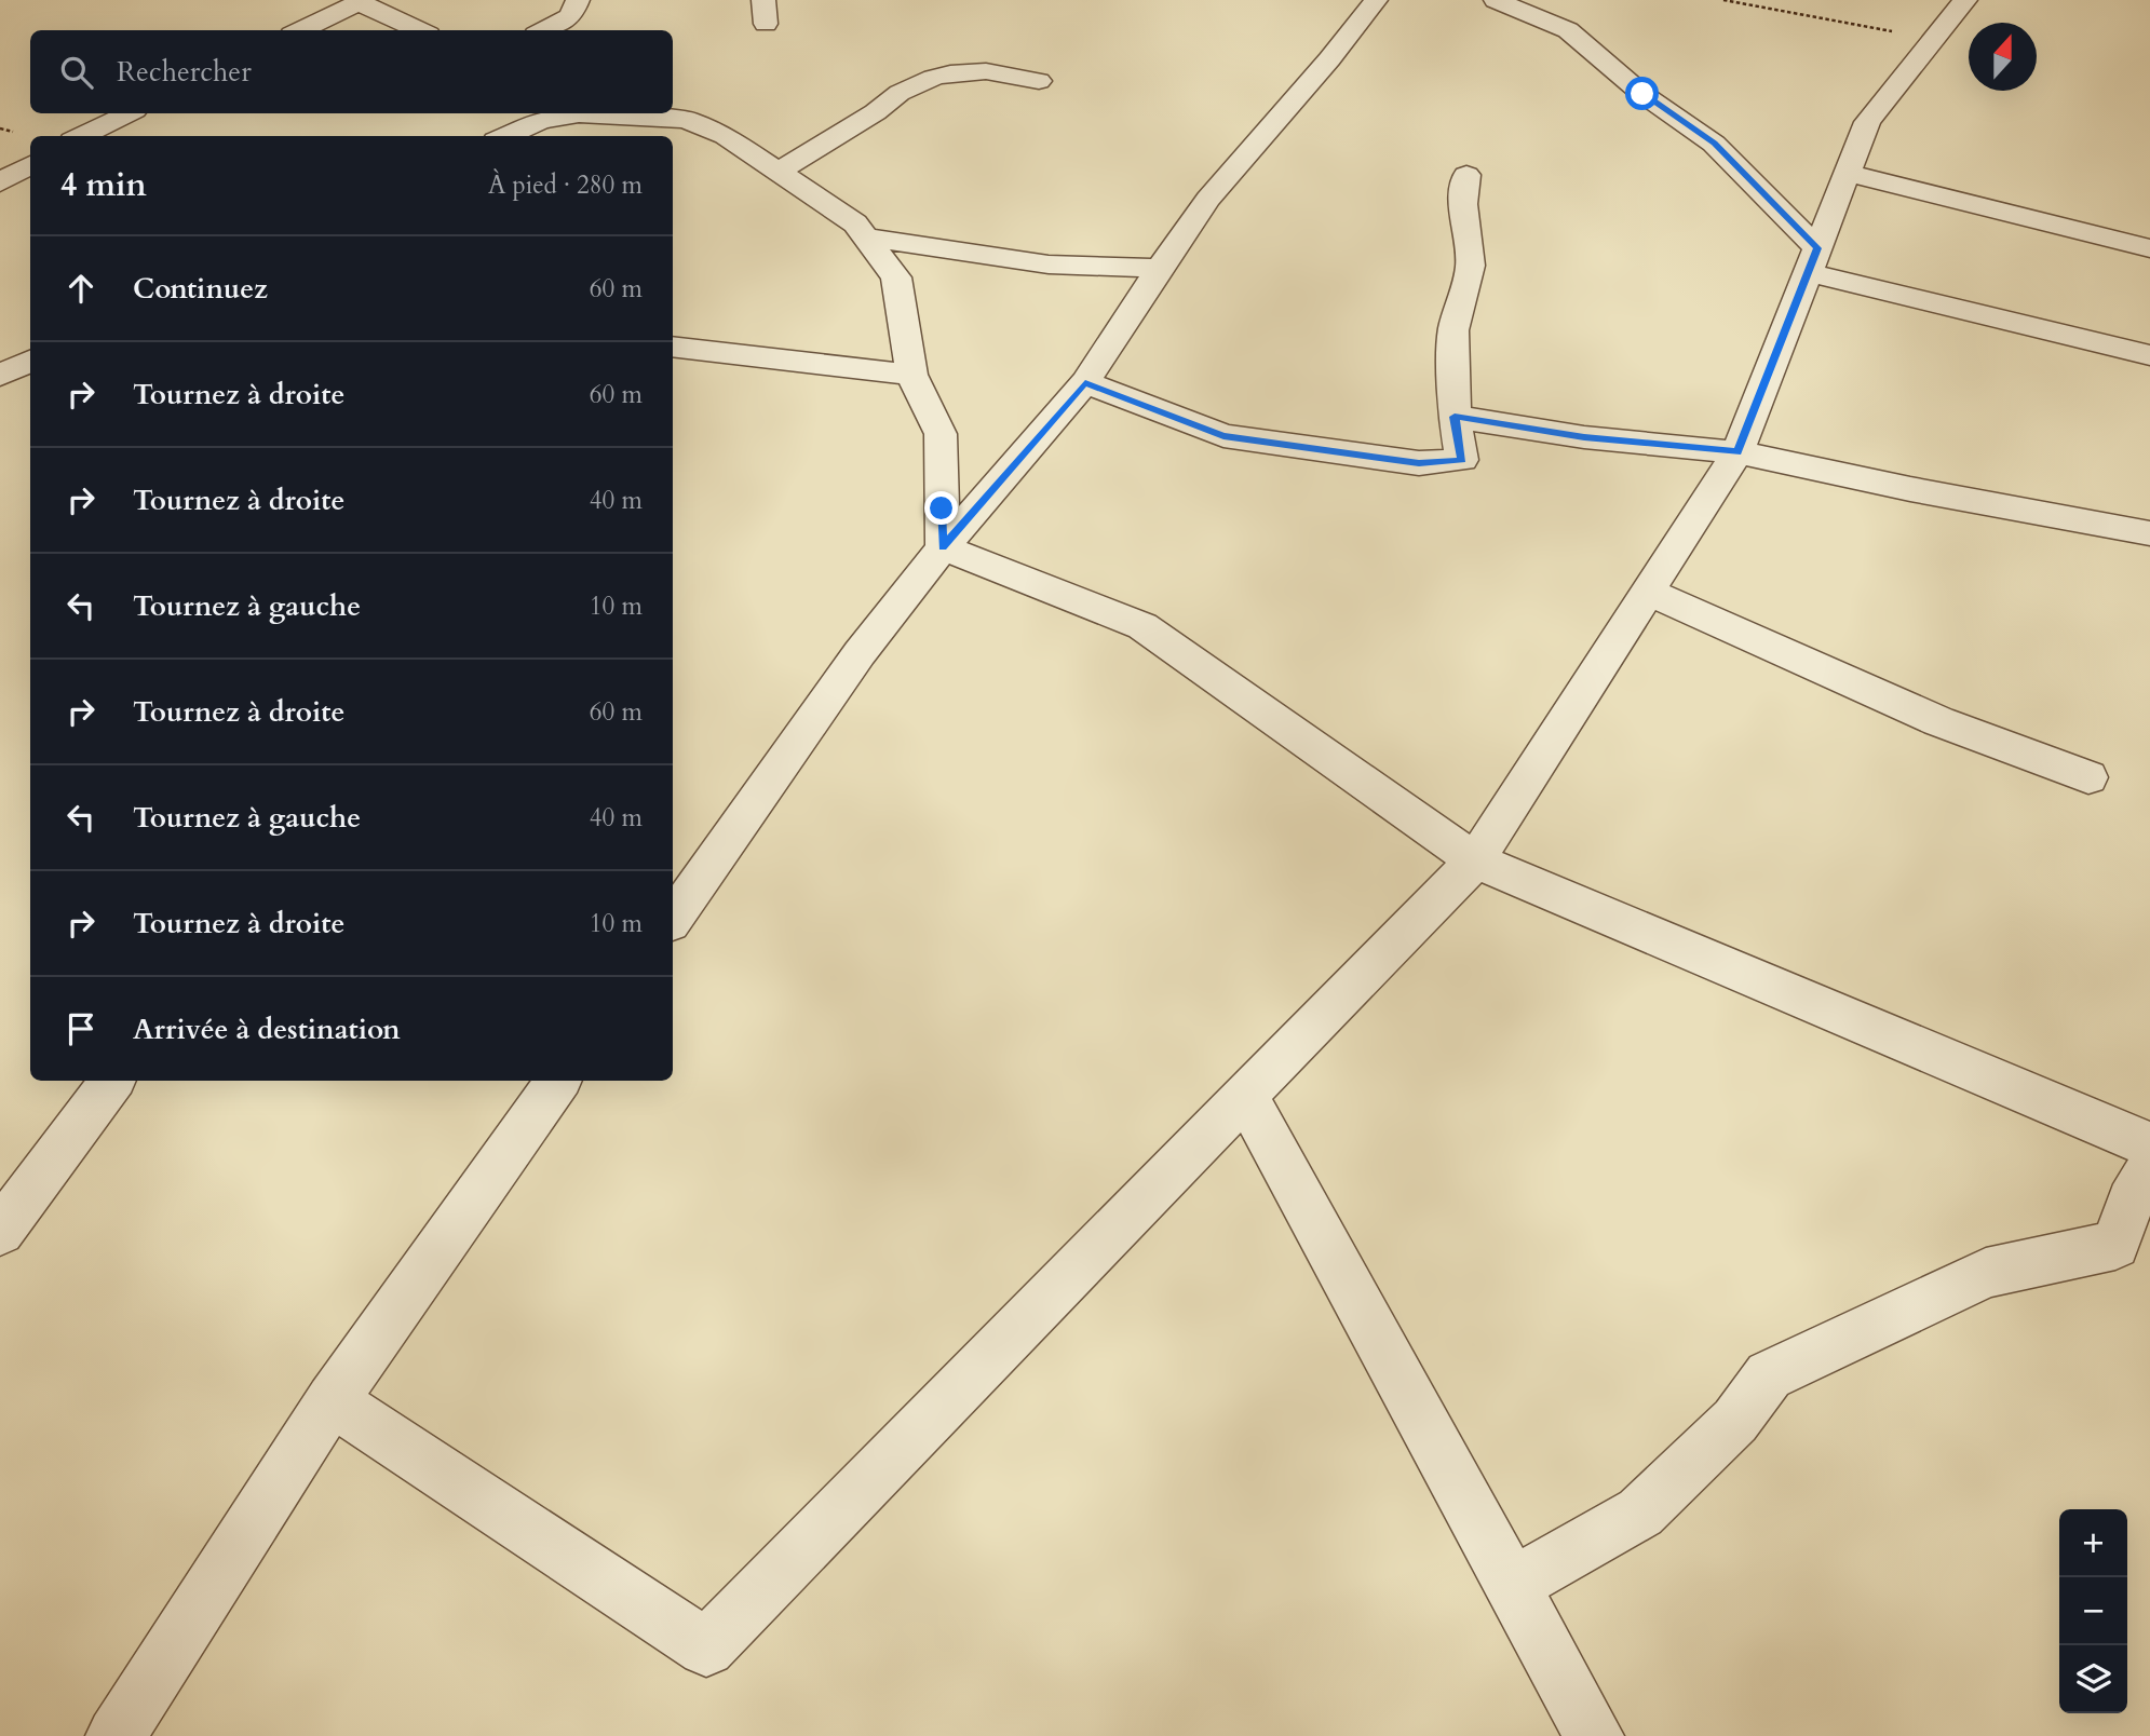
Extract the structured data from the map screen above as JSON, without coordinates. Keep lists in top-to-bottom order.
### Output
{
  "north": "top",
  "page": {
    "search": "Rechercher",
    "heading": ["4 min", "À pied · 280 m"],
    "list": [
      ["Continuez", "60 m"],
      ["Tournez à droite", "60 m"],
      ["Tournez à droite", "40 m"],
      ["Tournez à gauche", "10 m"],
      ["Tournez à droite", "60 m"],
      ["Tournez à gauche", "40 m"],
      ["Tournez à droite", "10 m"],
      "Arrivée à destination"
    ],
    "map_buttons": ["+", "−"]
  }
}
